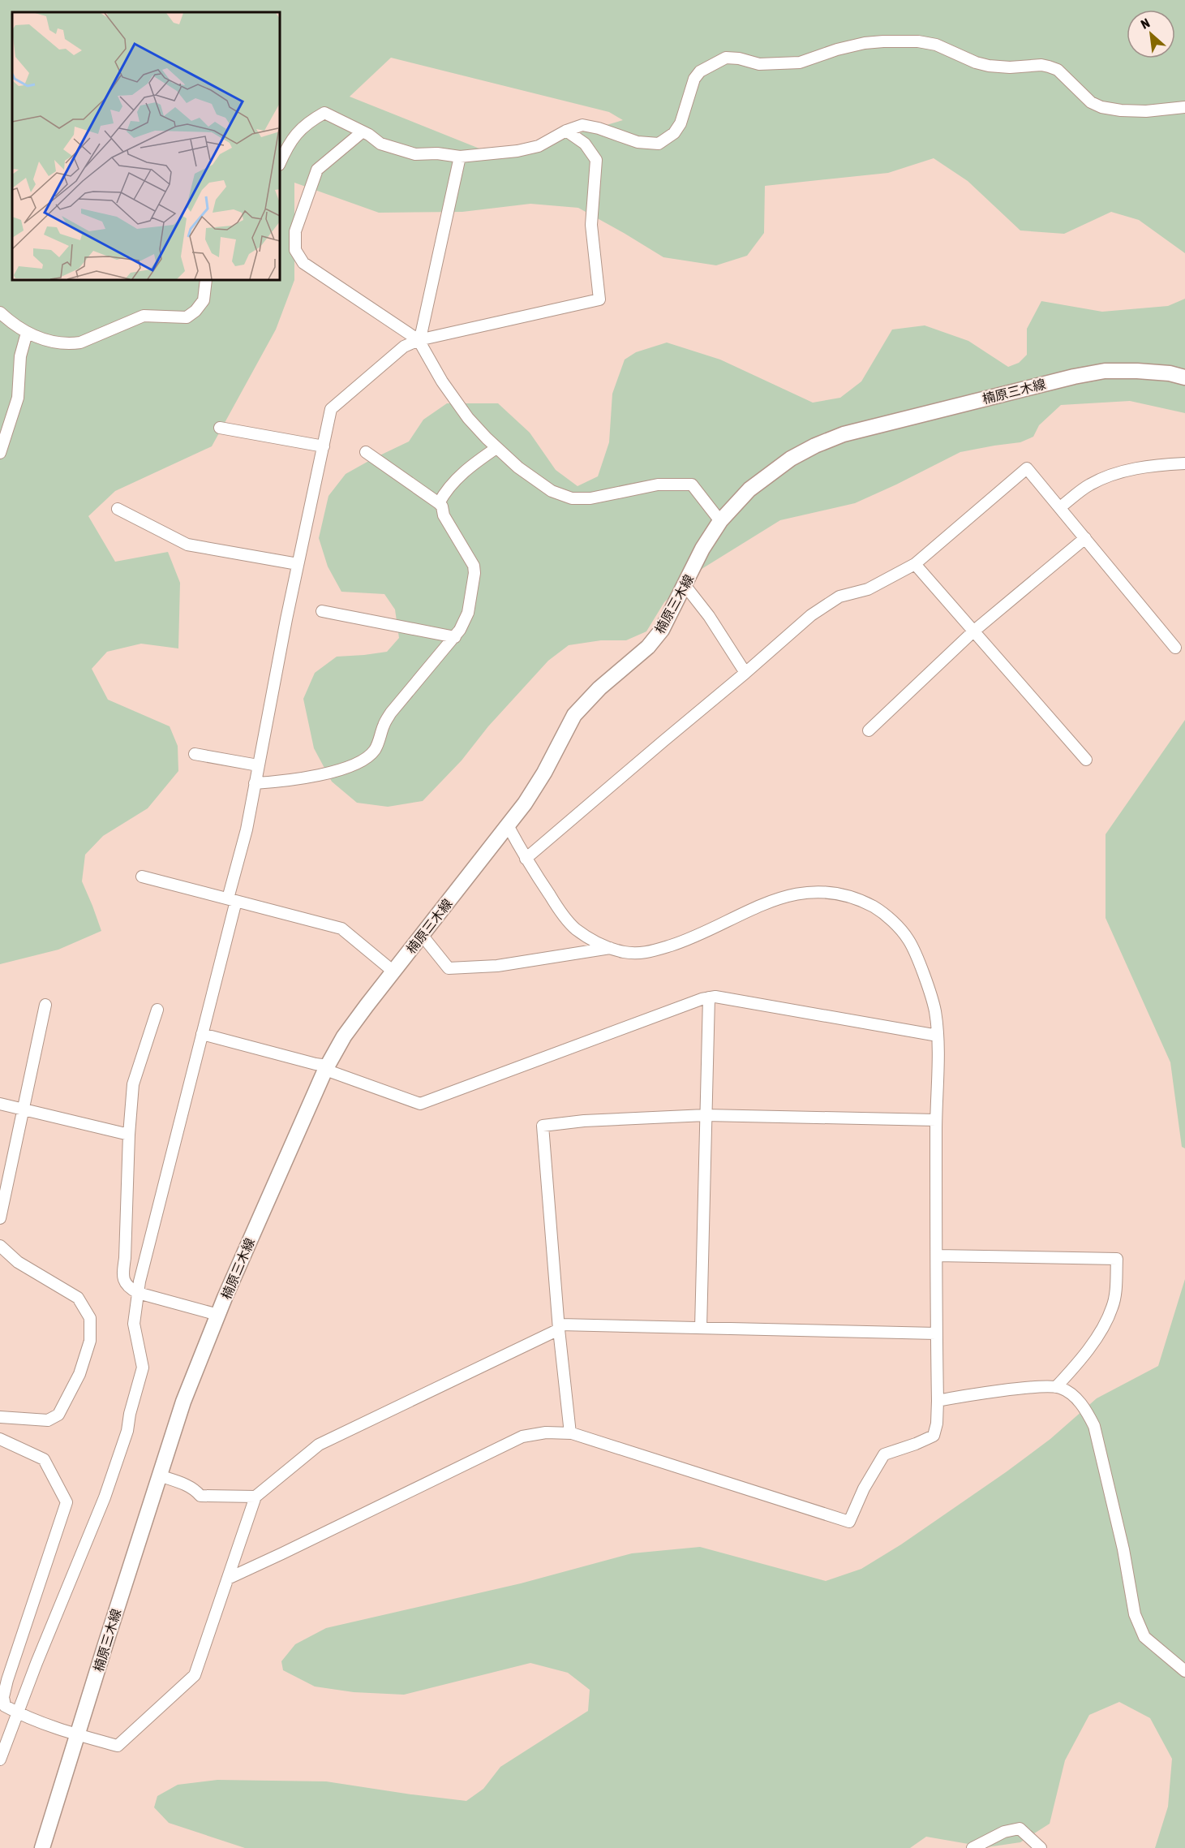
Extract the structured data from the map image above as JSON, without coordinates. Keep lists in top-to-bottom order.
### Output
{
  "streets": {
    "main road": ["楠原三木線"]
  },
  "north": "top left"
}
